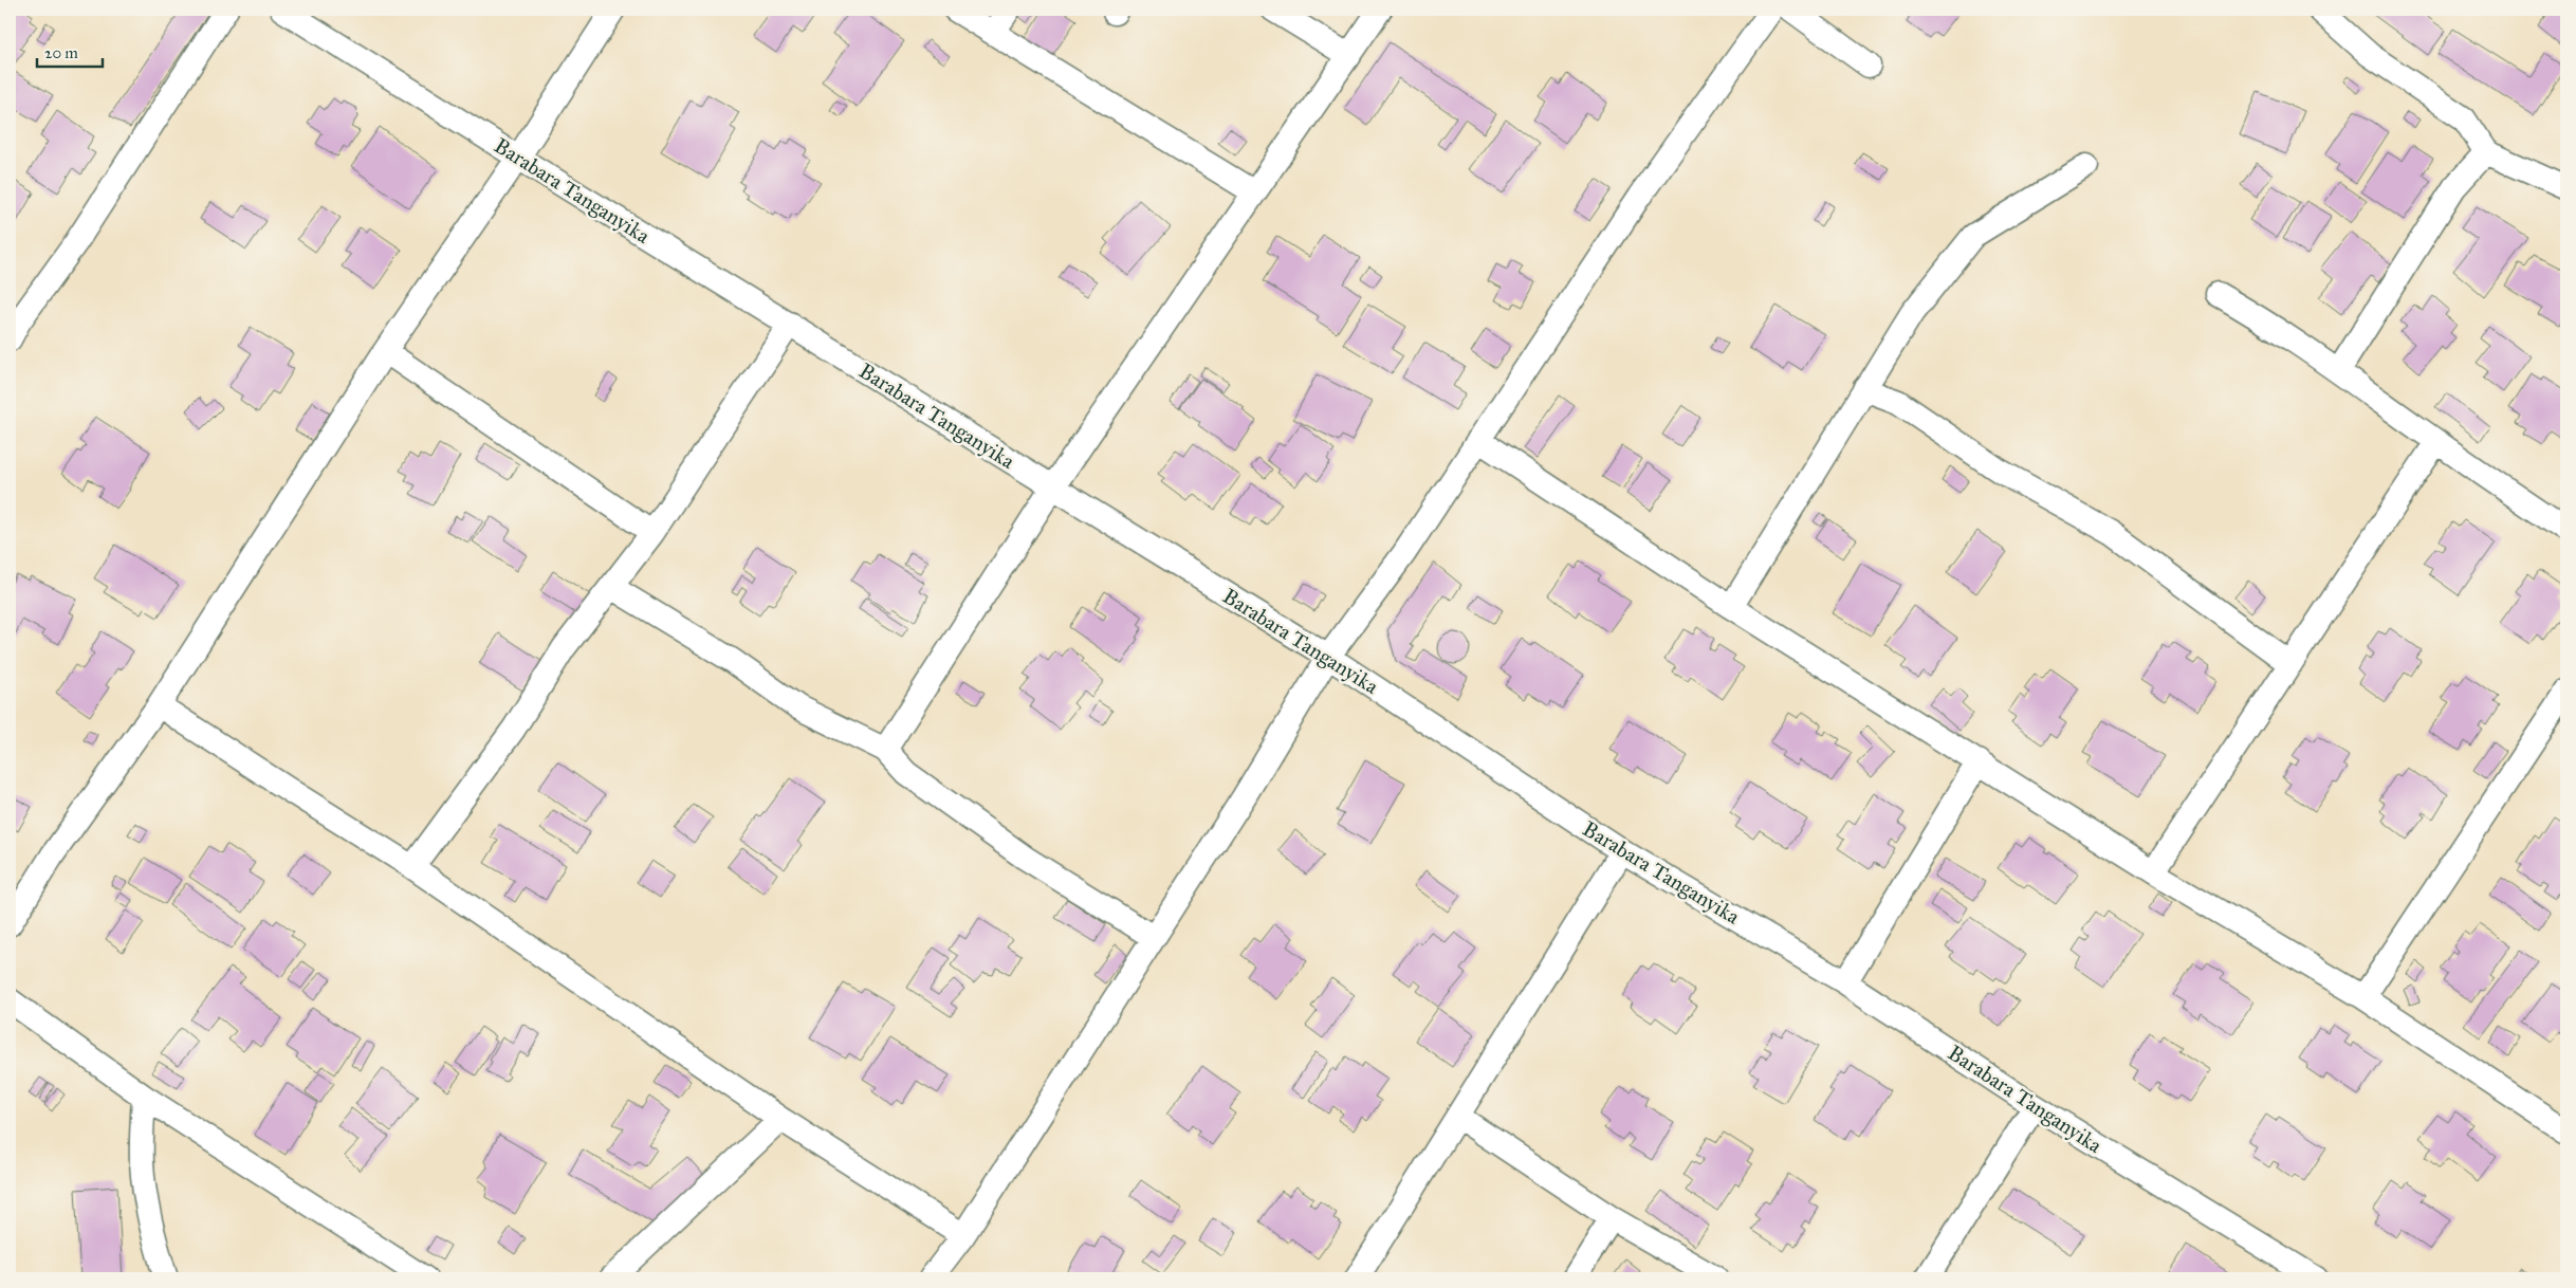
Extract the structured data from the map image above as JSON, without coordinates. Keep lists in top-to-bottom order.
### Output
{
  "streets": {
    "street": ["Barabara Tanganyika"]
  },
  "scale_bar": "20 m"
}
